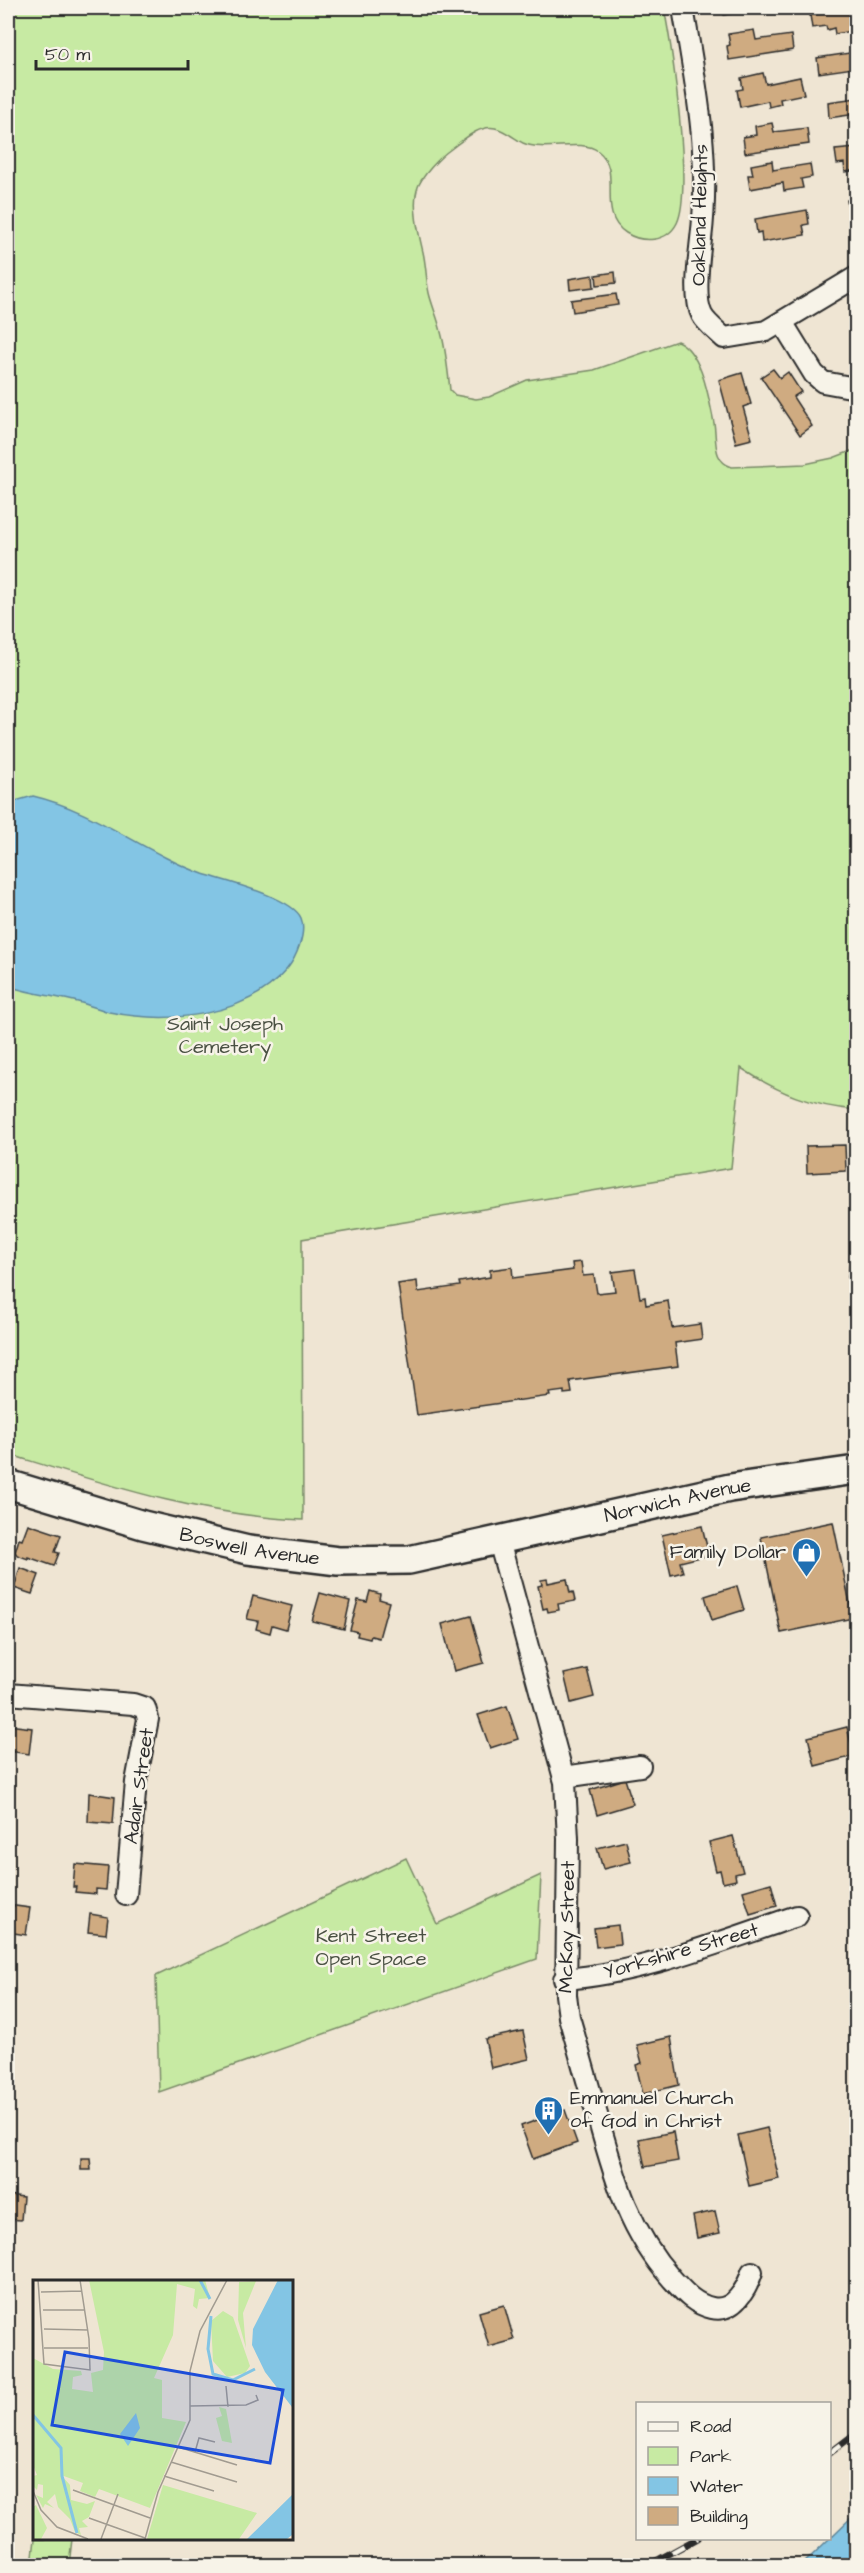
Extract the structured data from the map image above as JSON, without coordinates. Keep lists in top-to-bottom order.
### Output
{
  "streets": {
    "main road": ["Norwich Avenue", "Boswell Avenue"],
    "street": [
      "Oakland Heights",
      "Adair Street",
      "McKay Street",
      "Yorkshire Street"
    ]
  },
  "crossings": [
    ["Norwich Avenue", "Boswell Avenue"],
    ["Norwich Avenue", "McKay Street"],
    ["Boswell Avenue", "McKay Street"],
    ["McKay Street", "Yorkshire Street"]
  ],
  "parks": ["Saint Joseph Cemetery", "Kent Street Open Space"],
  "places": {
    "shop": ["Family Dollar"],
    "building": ["Emmanuel Church of God in Christ"]
  },
  "legend": [
    "Road",
    "Park",
    "Water",
    "Building"
  ],
  "scale_bar": "50 m"
}
